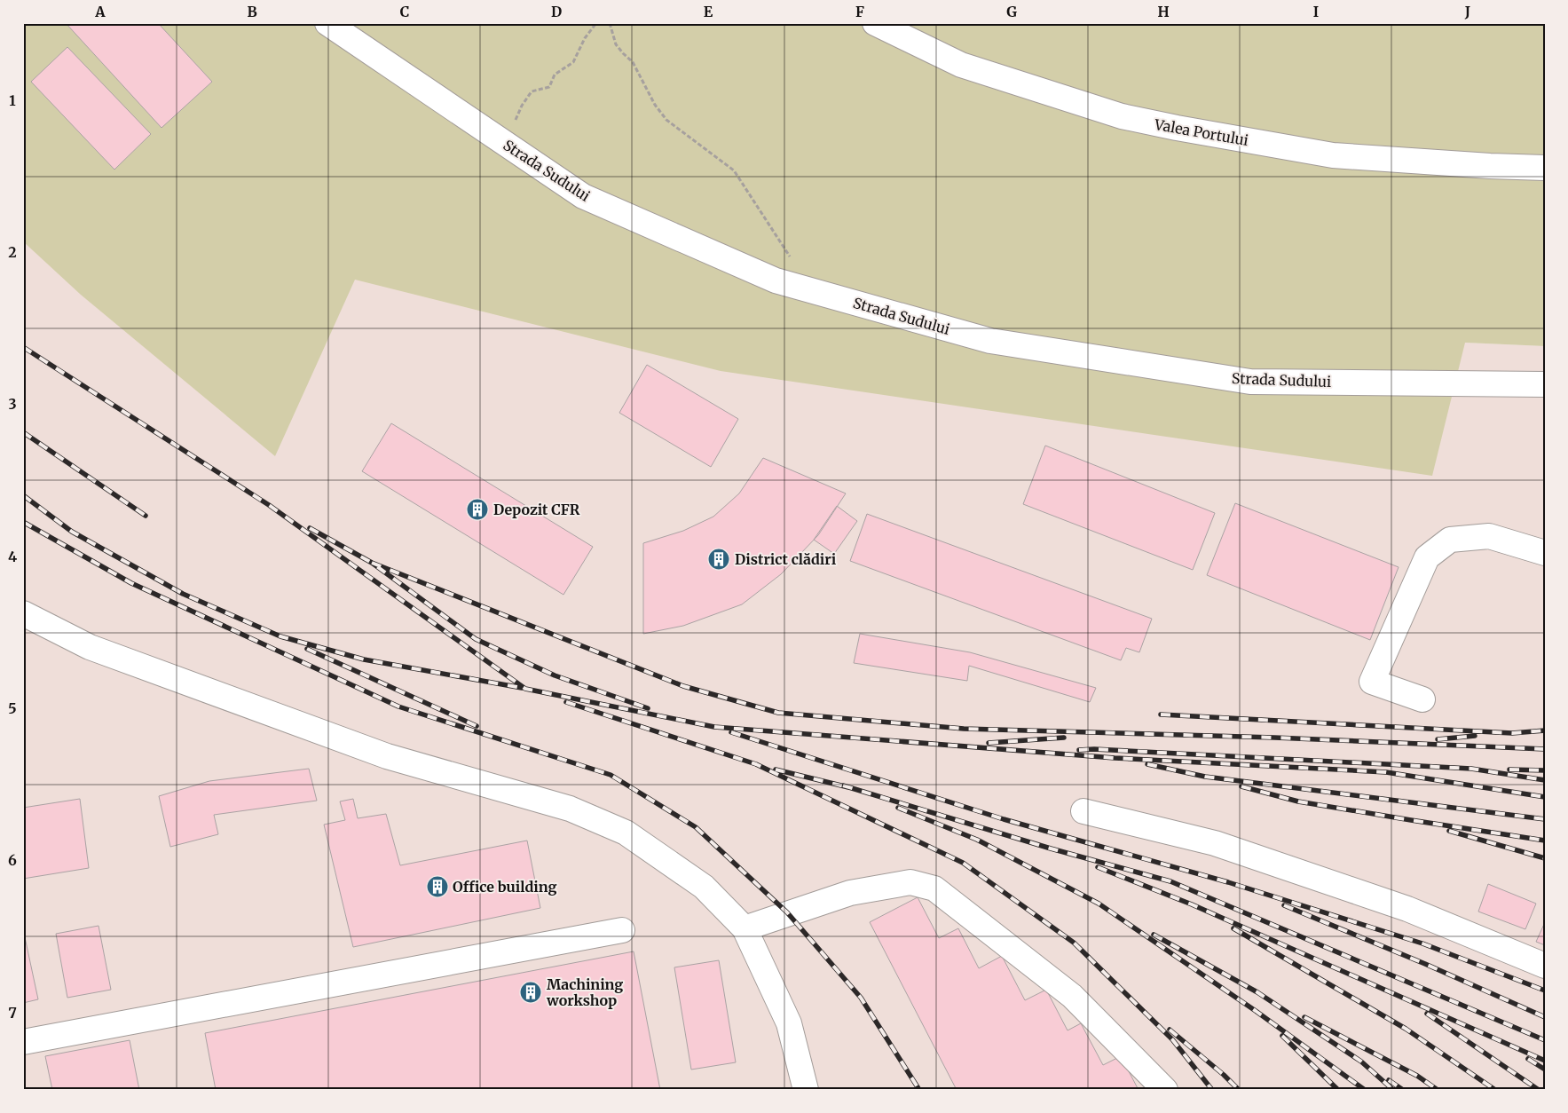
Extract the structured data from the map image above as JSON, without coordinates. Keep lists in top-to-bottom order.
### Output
{
  "streets": {
    "street": ["Valea Portului", "Strada Sudului"]
  },
  "places": {
    "building": [
      "Depozit CFR",
      "District clădiri",
      "Office building",
      "Machining workshop"
    ]
  },
  "grid": {
    "columns": [
      "A",
      "B",
      "C",
      "D",
      "E",
      "F",
      "G",
      "H",
      "I",
      "J"
    ],
    "rows": [
      "1",
      "2",
      "3",
      "4",
      "5",
      "6",
      "7"
    ]
  }
}
